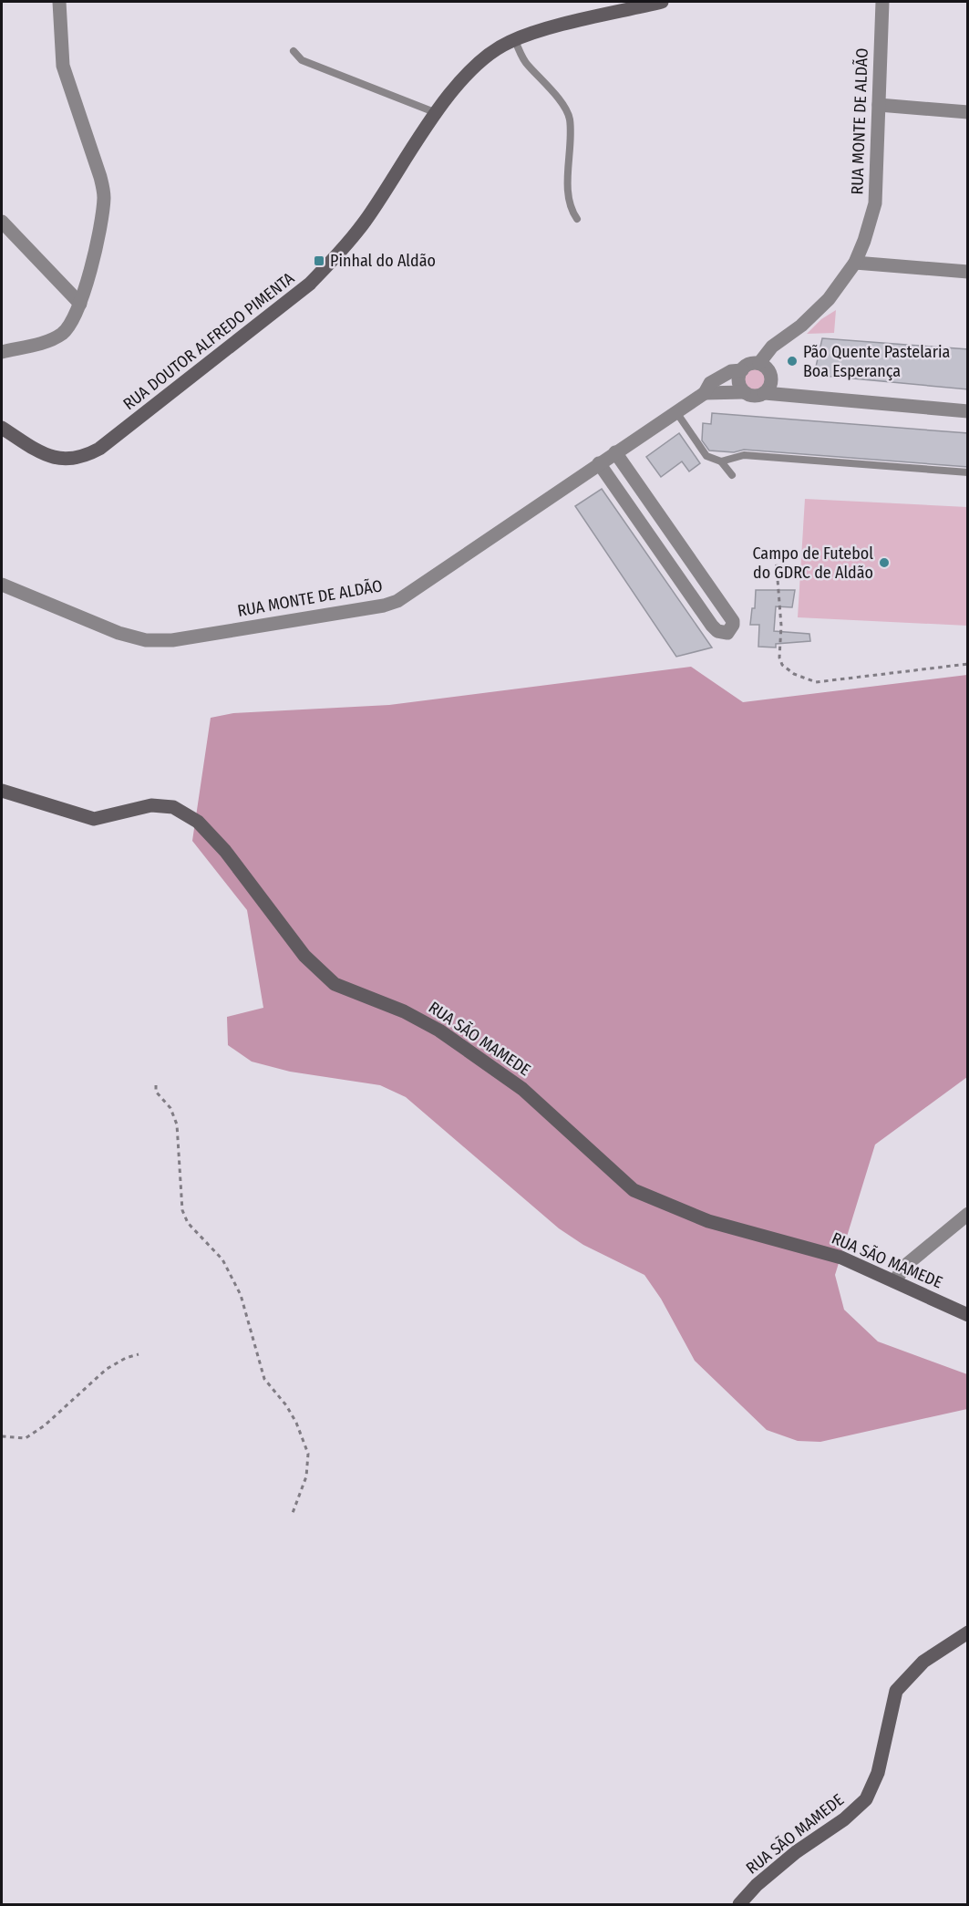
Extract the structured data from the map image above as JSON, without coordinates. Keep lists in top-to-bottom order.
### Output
{
  "streets": {
    "street": ["RUA MONTE DE ALDÃO", "RUA DOUTOR ALFREDO PIMENTA", "RUA SÃO MAMEDE"]
  },
  "places": {
    "transit": ["Pinhal do Aldão"],
    "other": ["Pão Quente Pastelaria Boa Esperança", "Campo de Futebol do GDRC de Aldão"]
  }
}
